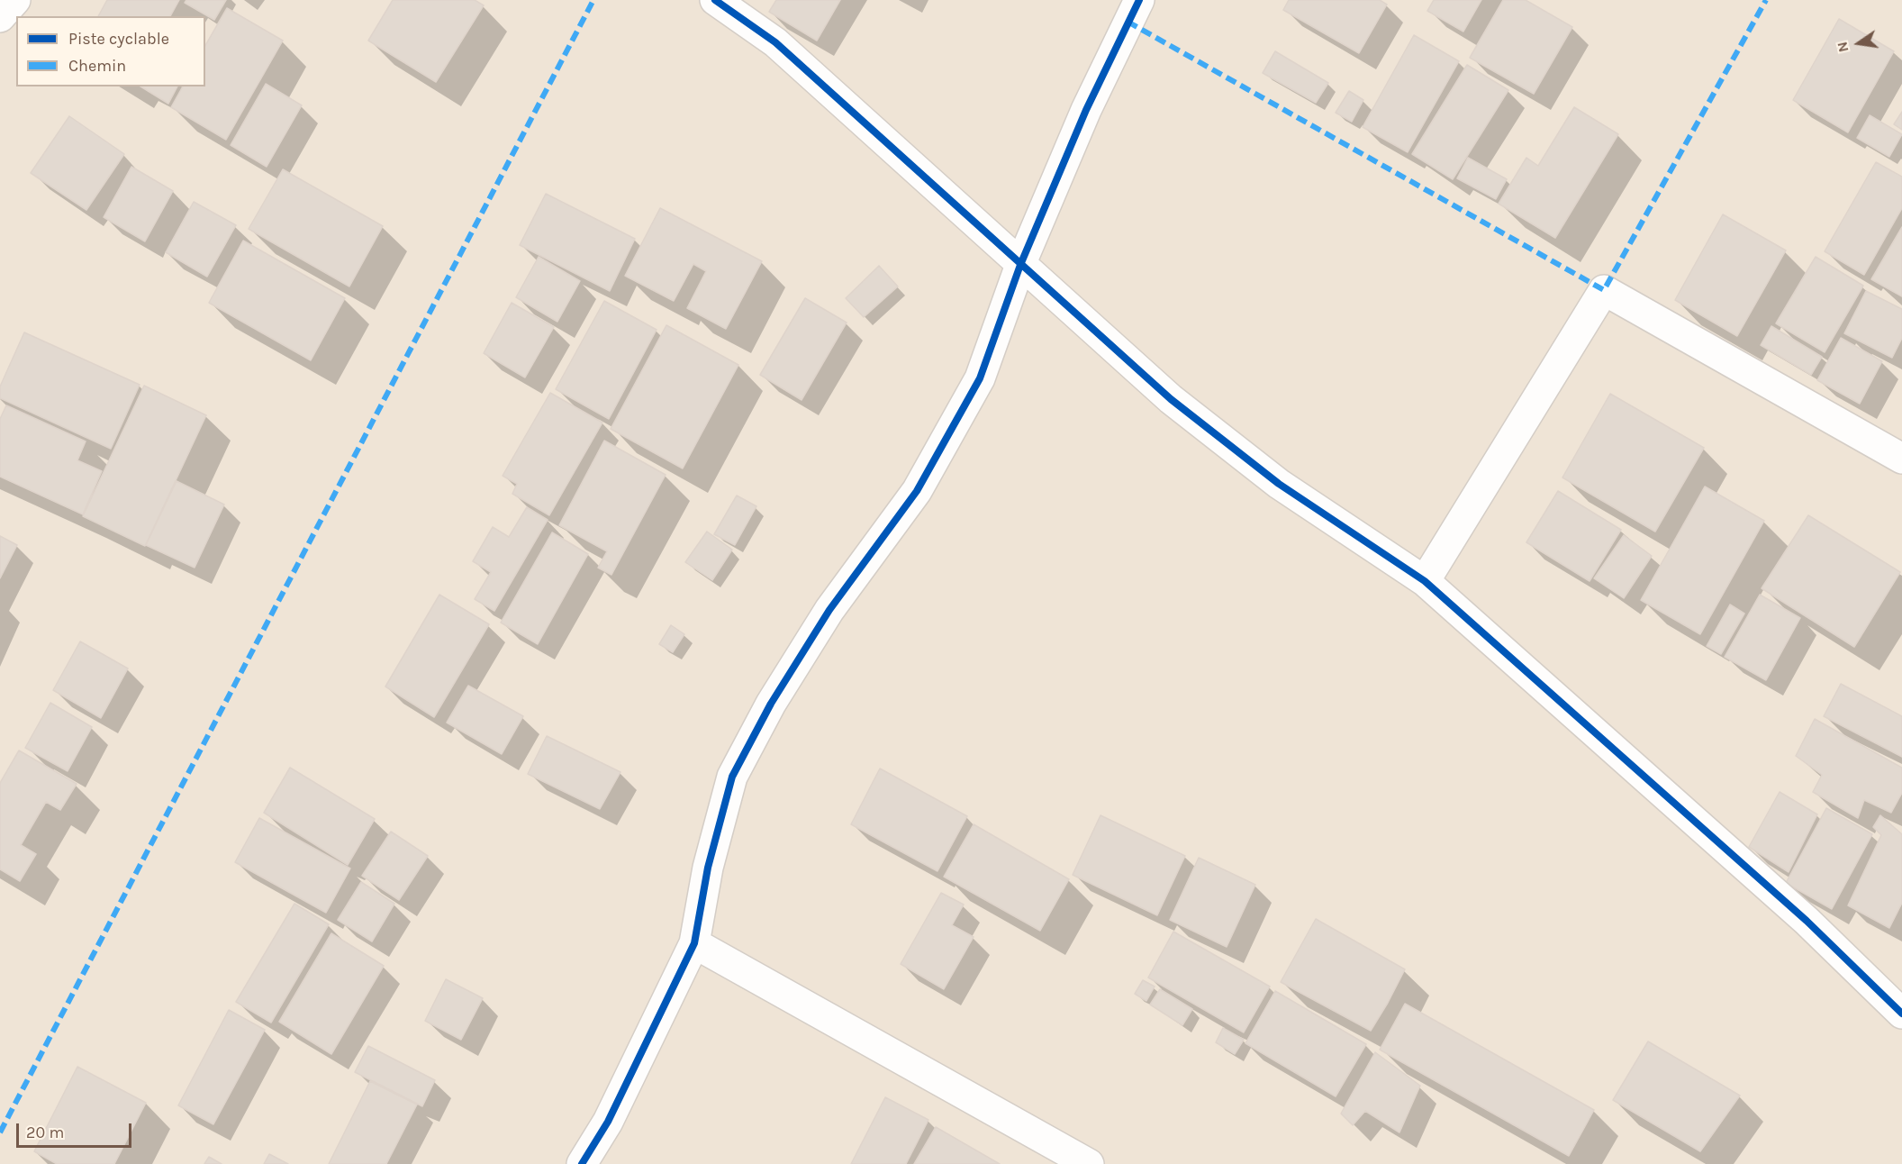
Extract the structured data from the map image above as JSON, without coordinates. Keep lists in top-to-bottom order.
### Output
{
  "legend": ["Piste cyclable", "Chemin"],
  "scale_bar": "20 m",
  "north": "left"
}
